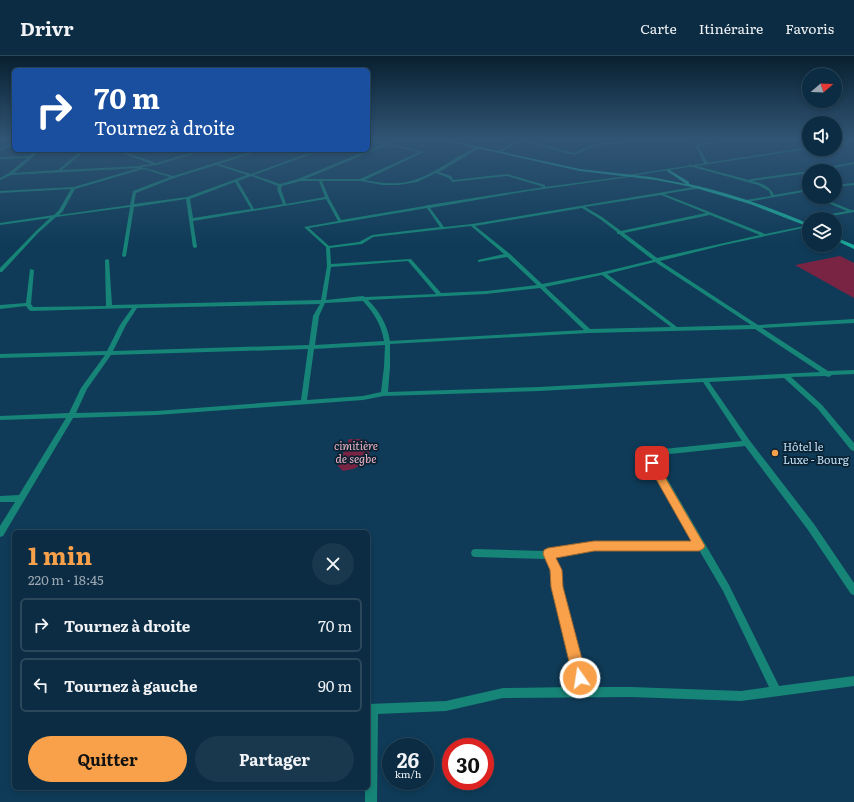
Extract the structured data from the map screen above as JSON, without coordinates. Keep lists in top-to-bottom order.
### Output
{
  "parks": ["cimitière de segbe"],
  "places": ["Hôtel le Luxe - Bourg"],
  "north": "right",
  "page": {
    "header": "Drivr",
    "nav": ["Carte", "Itinéraire", "Favoris"],
    "turn": ["70 m", "Tournez à droite"],
    "heading": ["1 min", "220 m · 18:45"],
    "list": [
      {
        "name": "Tournez à droite",
        "value": "70 m"
      },
      {
        "name": "Tournez à gauche",
        "value": "90 m"
      }
    ],
    "buttons": ["Quitter", "Partager"],
    "speed": "26 km/h",
    "limit": "30"
  }
}
